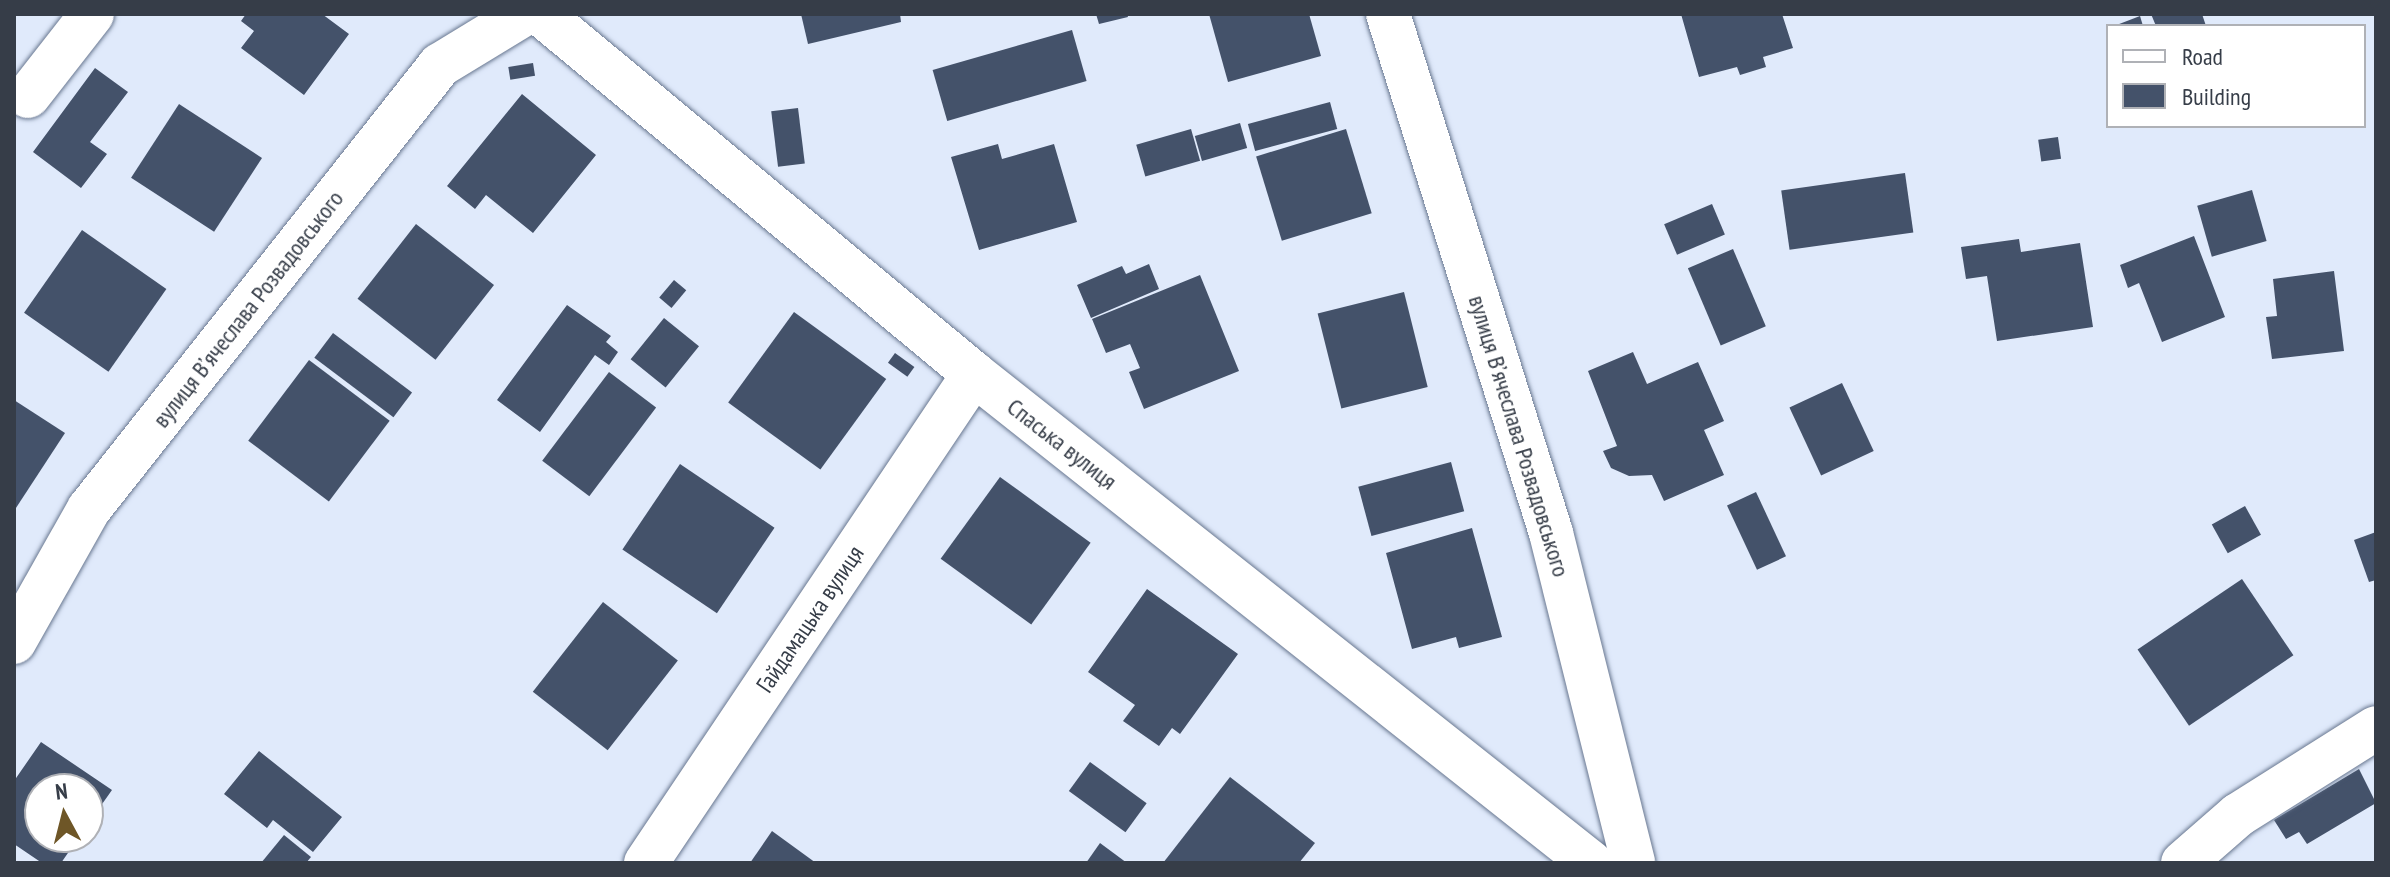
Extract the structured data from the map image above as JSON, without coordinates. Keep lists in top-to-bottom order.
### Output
{
  "streets": {
    "street": ["вулиця Вʼячеслава Розвадовського", "Спаська вулиця", "Гайдамацька вулиця"]
  },
  "crossings": [
    ["Спаська вулиця", "Гайдамацька вулиця"]
  ],
  "legend": ["Road", "Building"],
  "north": "top"
}
